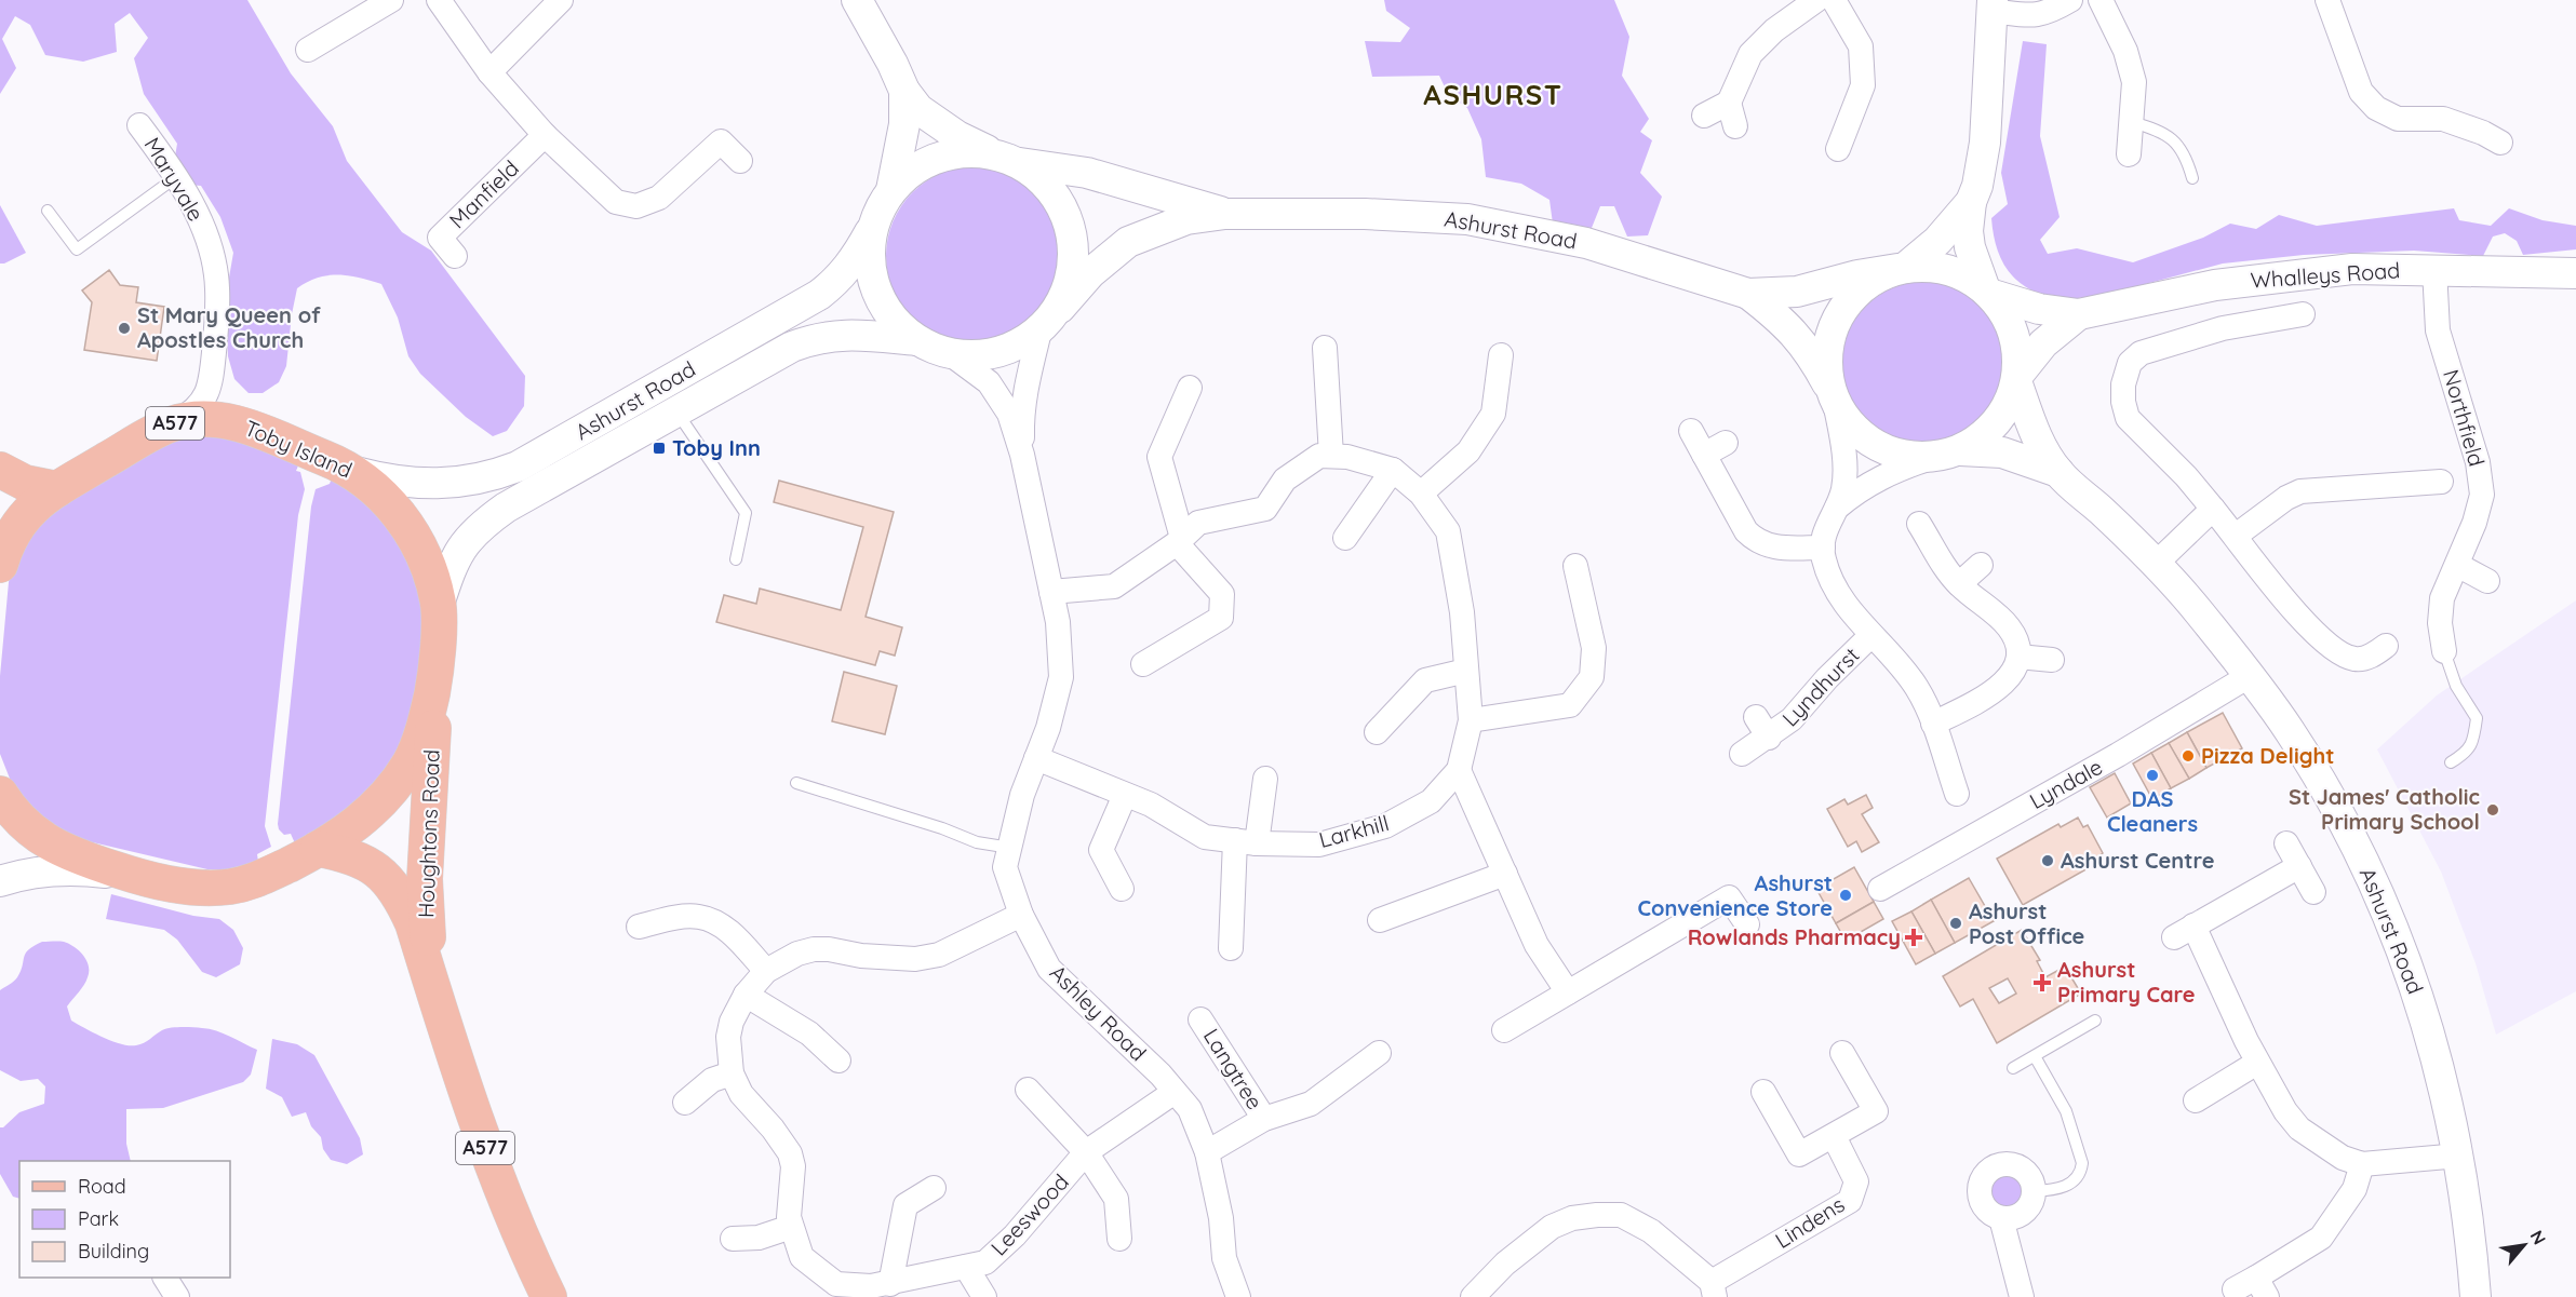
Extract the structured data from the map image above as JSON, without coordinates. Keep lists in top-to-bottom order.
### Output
{
  "streets": {
    "main road": ["A577", "Toby Island", "Houghtons Road"],
    "street": [
      "Maryvale",
      "Manfield",
      "Ashurst Road",
      "Whalleys Road",
      "Northfield",
      "Lyndhurst",
      "Lyndale",
      "Larkhill",
      "Ashley Road",
      "Langtree",
      "Leeswood",
      "Lindens"
    ]
  },
  "crossings": [
    ["Ashurst Road", "Whalleys Road"],
    ["Ashurst Road", "Toby Island"],
    ["Ashurst Road", "Lyndale"],
    ["Ashurst Road", "Ashley Road"],
    ["Whalleys Road", "Northfield"],
    ["Toby Island", "Houghtons Road"],
    ["Larkhill", "Ashley Road"],
    ["Ashley Road", "Leeswood"]
  ],
  "districts": ["ASHURST"],
  "places": {
    "other": [
      "St Mary Queen of Apostles Church",
      "Pizza Delight",
      "DAS Cleaners",
      "St James' Catholic Primary School",
      "Ashurst Centre",
      "Ashurst Convenience Store",
      "Ashurst Post Office"
    ],
    "transit": ["Toby Inn"],
    "health": ["Rowlands Pharmacy", "Ashurst Primary Care"]
  },
  "legend": ["Road", "Park", "Building"],
  "north": "top right"
}
